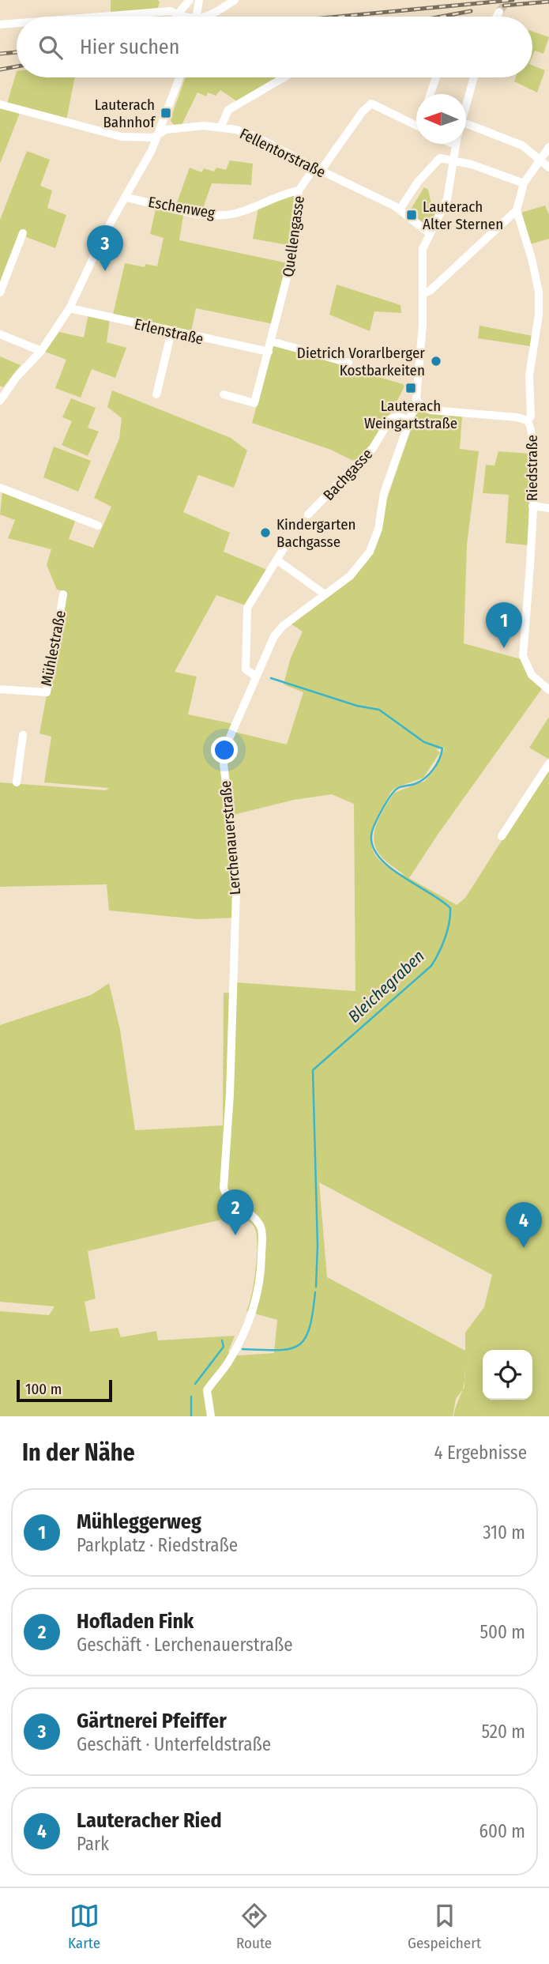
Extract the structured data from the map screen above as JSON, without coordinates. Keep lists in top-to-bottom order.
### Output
{
  "streets": {
    "street": [
      "Fellentorstraße",
      "Eschenweg",
      "Quellengasse",
      "Erlenstraße",
      "Riedstraße",
      "Bachgasse",
      "Mühlestraße",
      "Lerchenauerstraße"
    ]
  },
  "crossings": [
    ["Fellentorstraße", "Quellengasse"],
    ["Eschenweg", "Quellengasse"],
    ["Quellengasse", "Erlenstraße"],
    ["Bachgasse", "Lerchenauerstraße"]
  ],
  "water": ["Bleichegraben"],
  "places": {
    "transit": ["Lauterach Bahnhof", "Lauterach Alter Sternen", "Lauterach Weingartstraße"],
    "other": ["Dietrich Vorarlberger Kostbarkeiten", "Kindergarten Bachgasse"]
  },
  "scale_bar": "100 m",
  "north": "left",
  "page": {
    "search": "Hier suchen",
    "pins": [
      "3",
      "1",
      "2",
      "4"
    ],
    "scale": "100 m",
    "heading": ["In der Nähe", "4 Ergebnisse"],
    "list": [
      {
        "mark": "1",
        "name": "Mühleggerweg",
        "note": "Parkplatz · Riedstraße",
        "value": "310 m"
      },
      {
        "mark": "2",
        "name": "Hofladen Fink",
        "note": "Geschäft · Lerchenauerstraße",
        "value": "500 m"
      },
      {
        "mark": "3",
        "name": "Gärtnerei Pfeiffer",
        "note": "Geschäft · Unterfeldstraße",
        "value": "520 m"
      },
      {
        "mark": "4",
        "name": "Lauteracher Ried",
        "note": "Park",
        "value": "600 m"
      }
    ],
    "nav": ["Karte", "Route", "Gespeichert"]
  }
}
